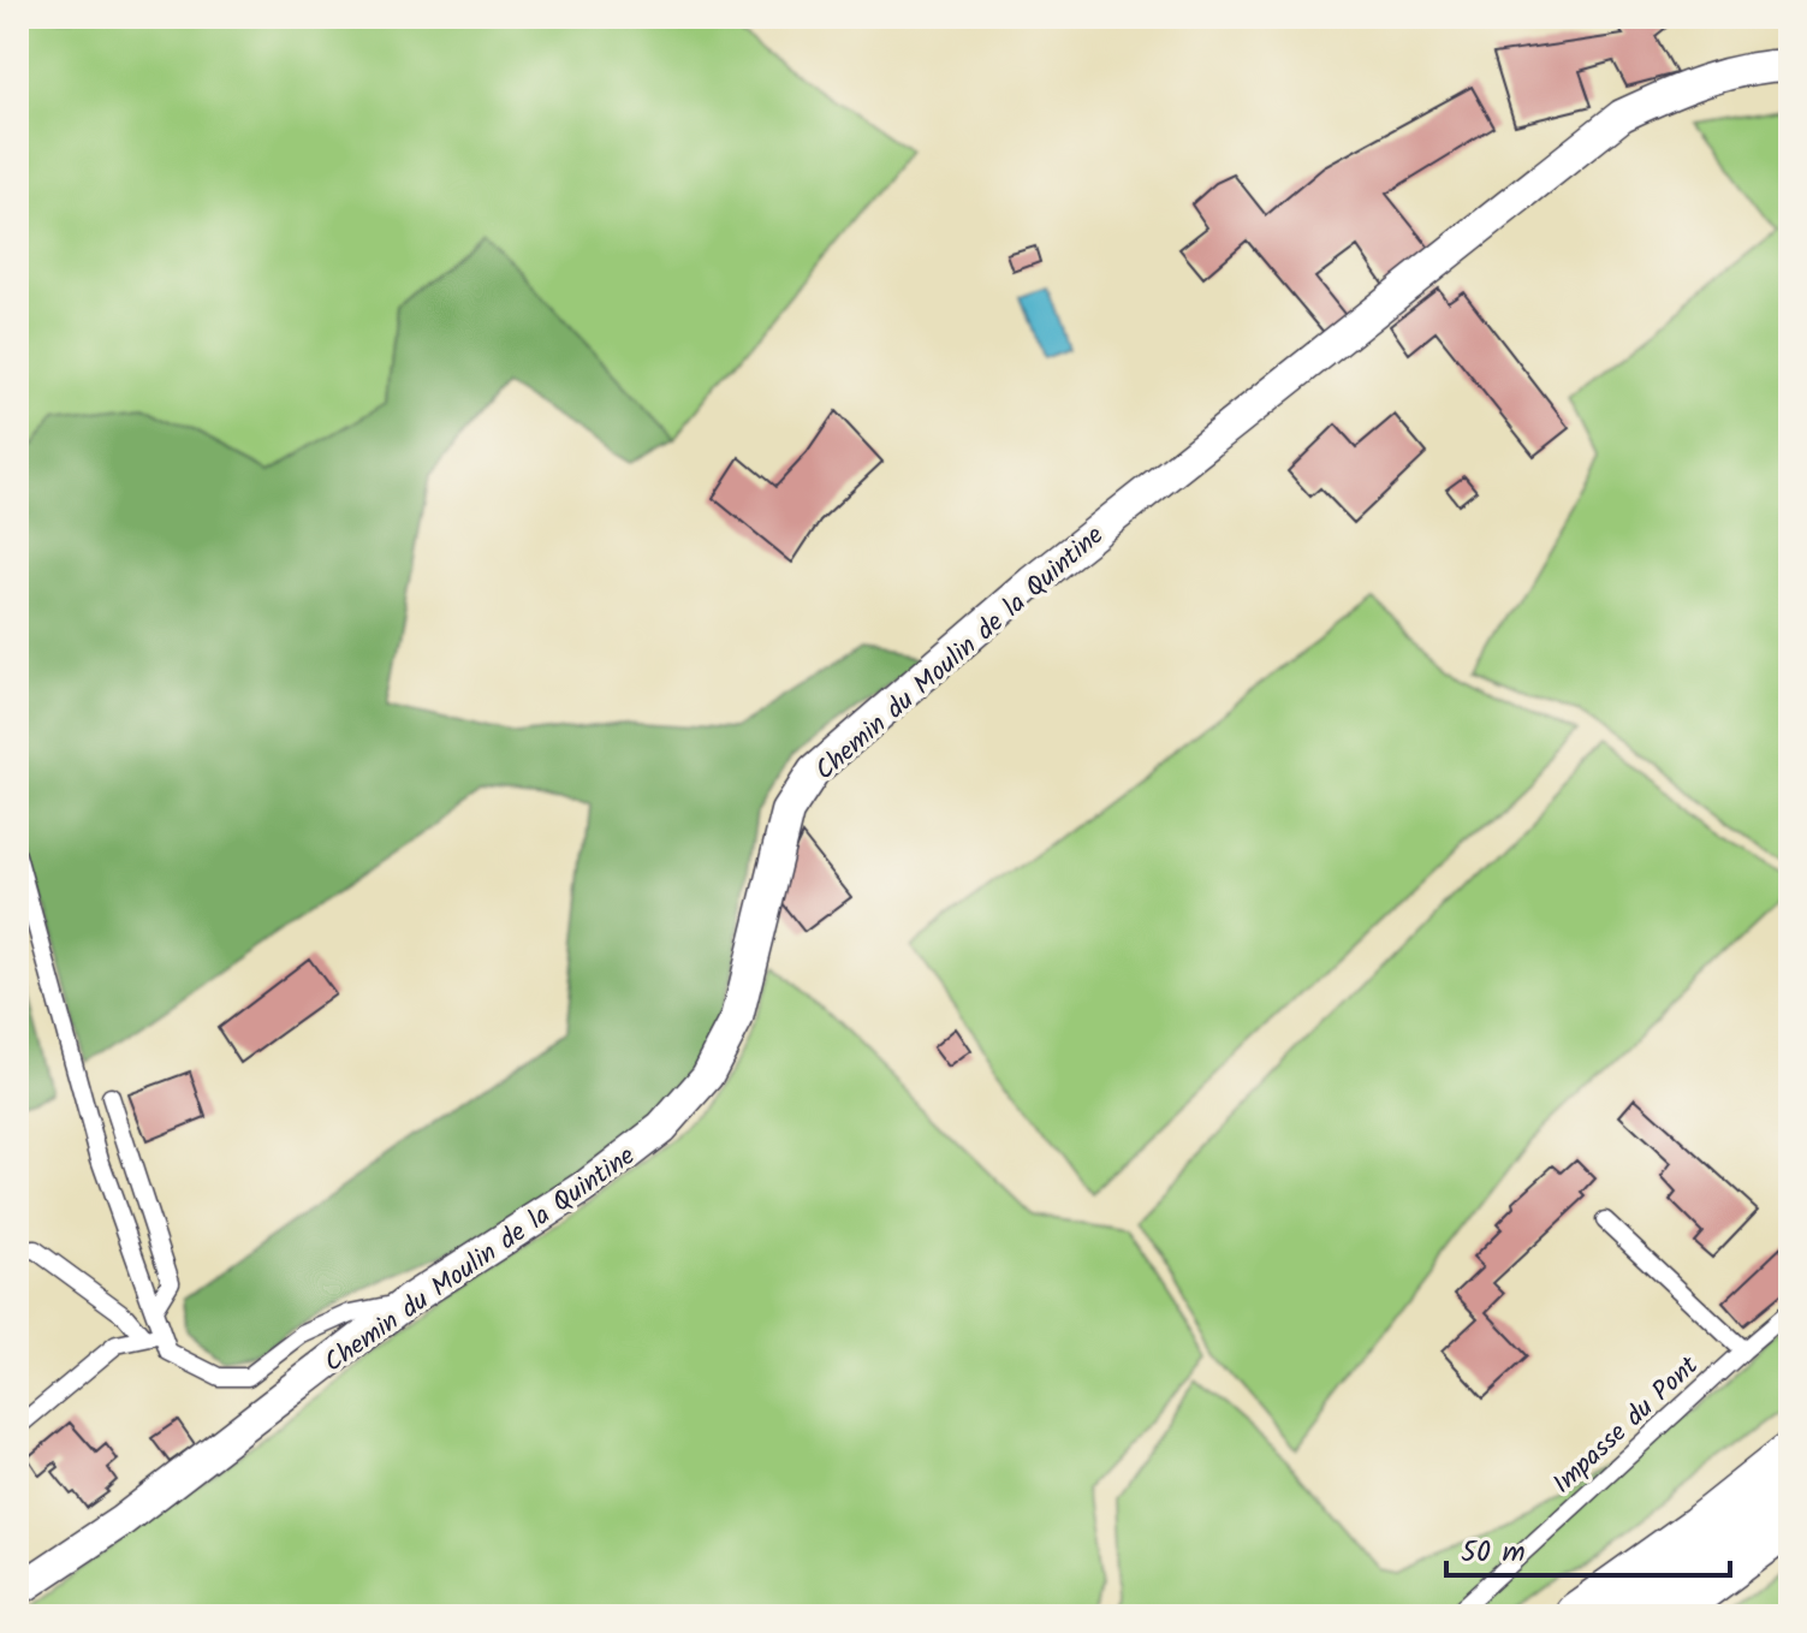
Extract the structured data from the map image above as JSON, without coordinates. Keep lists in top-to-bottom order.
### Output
{
  "streets": {
    "street": ["Chemin du Moulin de la Quintine"],
    "lane": ["Impasse du Pont"]
  },
  "scale_bar": "50 m"
}
